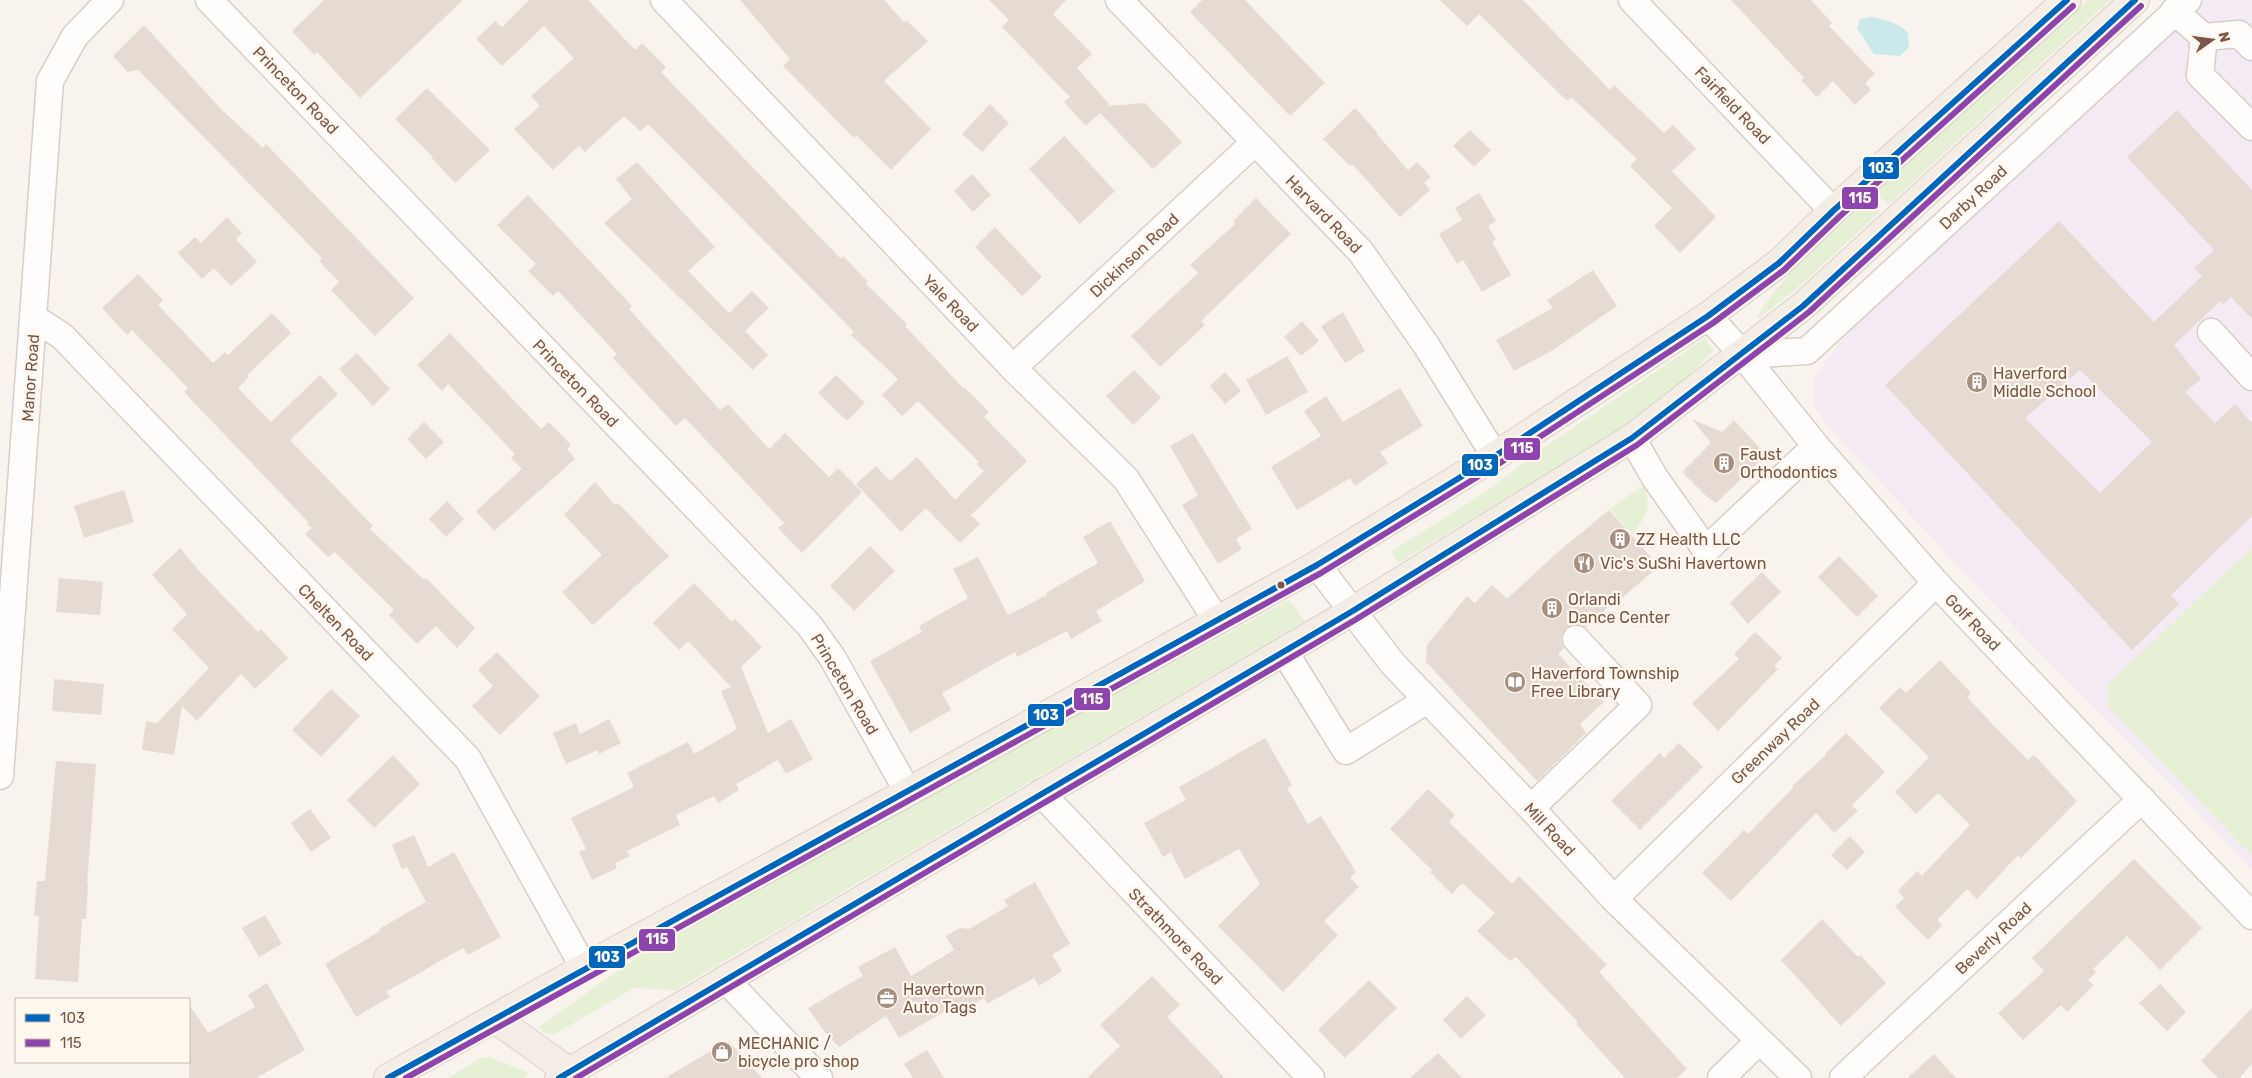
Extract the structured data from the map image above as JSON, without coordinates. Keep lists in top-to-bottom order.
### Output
{
  "streets": {
    "street": [
      "Princeton Road",
      "Fairfield Road",
      "Darby Road",
      "Harvard Road",
      "Dickinson Road",
      "Yale Road",
      "Manor Road",
      "Chelten Road",
      "Golf Road",
      "Greenway Road",
      "Mill Road",
      "Strathmore Road",
      "Beverly Road"
    ]
  },
  "crossings": [
    ["Darby Road", "Golf Road"],
    ["Harvard Road", "Dickinson Road"],
    ["Dickinson Road", "Yale Road"],
    ["Manor Road", "Chelten Road"],
    ["Golf Road", "Greenway Road"],
    ["Golf Road", "Beverly Road"],
    ["Greenway Road", "Mill Road"]
  ],
  "places": {
    "building": [
      "Haverford Middle School",
      "Faust Orthodontics",
      "ZZ Health LLC",
      "Orlandi Dance Center"
    ],
    "restaurant": ["Vic's SuShi Havertown"],
    "library": ["Haverford Township Free Library"],
    "office": ["Havertown Auto Tags"],
    "shop": ["MECHANIC / bicycle pro shop"]
  },
  "lines": ["transit line 103", "transit line 115"],
  "legend": ["103", "115"],
  "north": "right"
}
